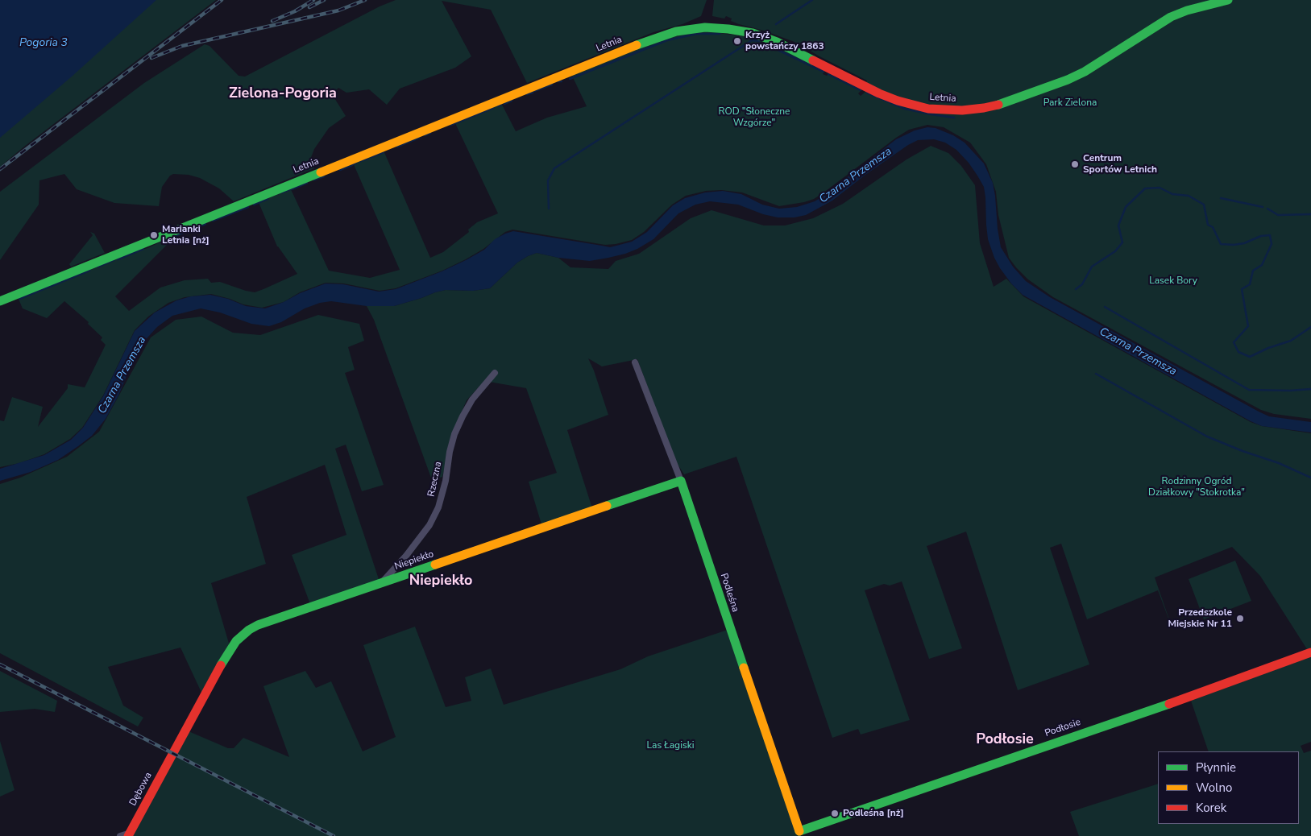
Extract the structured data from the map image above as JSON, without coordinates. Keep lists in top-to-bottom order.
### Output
{
  "streets": {
    "street": [
      "Letnia",
      "Rzeczna",
      "Niepiekło",
      "Podleśna",
      "Podłosie",
      "Dębowa"
    ]
  },
  "crossings": [
    ["Rzeczna", "Niepiekło"],
    ["Niepiekło", "Podleśna"],
    ["Niepiekło", "Dębowa"],
    ["Podleśna", "Podłosie"]
  ],
  "districts": ["Zielona-Pogoria", "Niepiekło", "Podłosie"],
  "water": ["Pogoria 3", "Czarna Przemsza"],
  "parks": [
    "Park Zielona",
    "ROD \"Słoneczne Wzgórze\"",
    "Lasek Bory",
    "Rodzinny Ogród Działkowy \"Stokrotka\"",
    "Las Łagiski"
  ],
  "places": [
    "Krzyż powstańczy 1863",
    "Centrum Sportów Letnich",
    "Marianki Letnia [nż]",
    "Przedszkole Miejskie Nr 11",
    "Podleśna [nż]"
  ],
  "legend": ["Płynnie", "Wolno", "Korek"]
}
